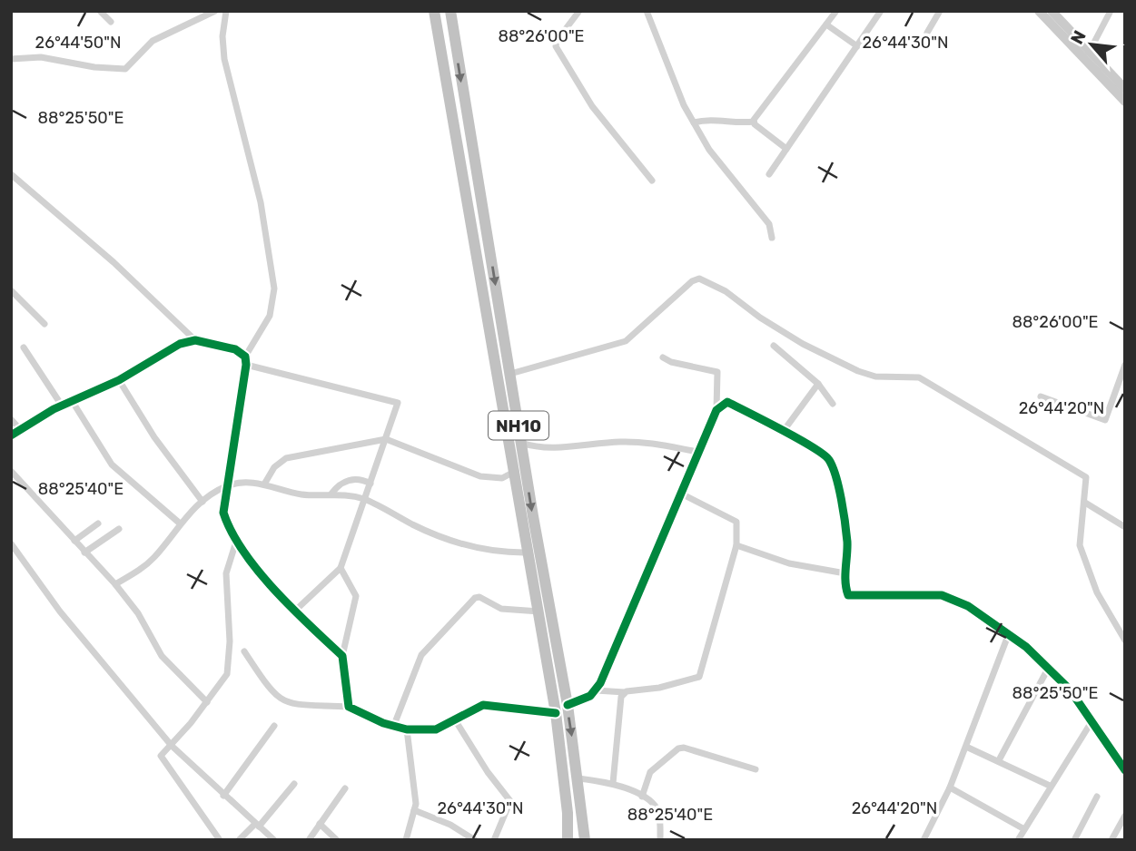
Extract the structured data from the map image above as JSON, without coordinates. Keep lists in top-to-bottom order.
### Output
{
  "streets": {
    "highway": ["NH10"]
  },
  "north": "top left",
  "coordinates": [
    "88°26'00\"E",
    "26°44'50\"N",
    "26°44'30\"N",
    "88°25'50\"E",
    "26°44'20\"N",
    "88°25'40\"E"
  ]
}
